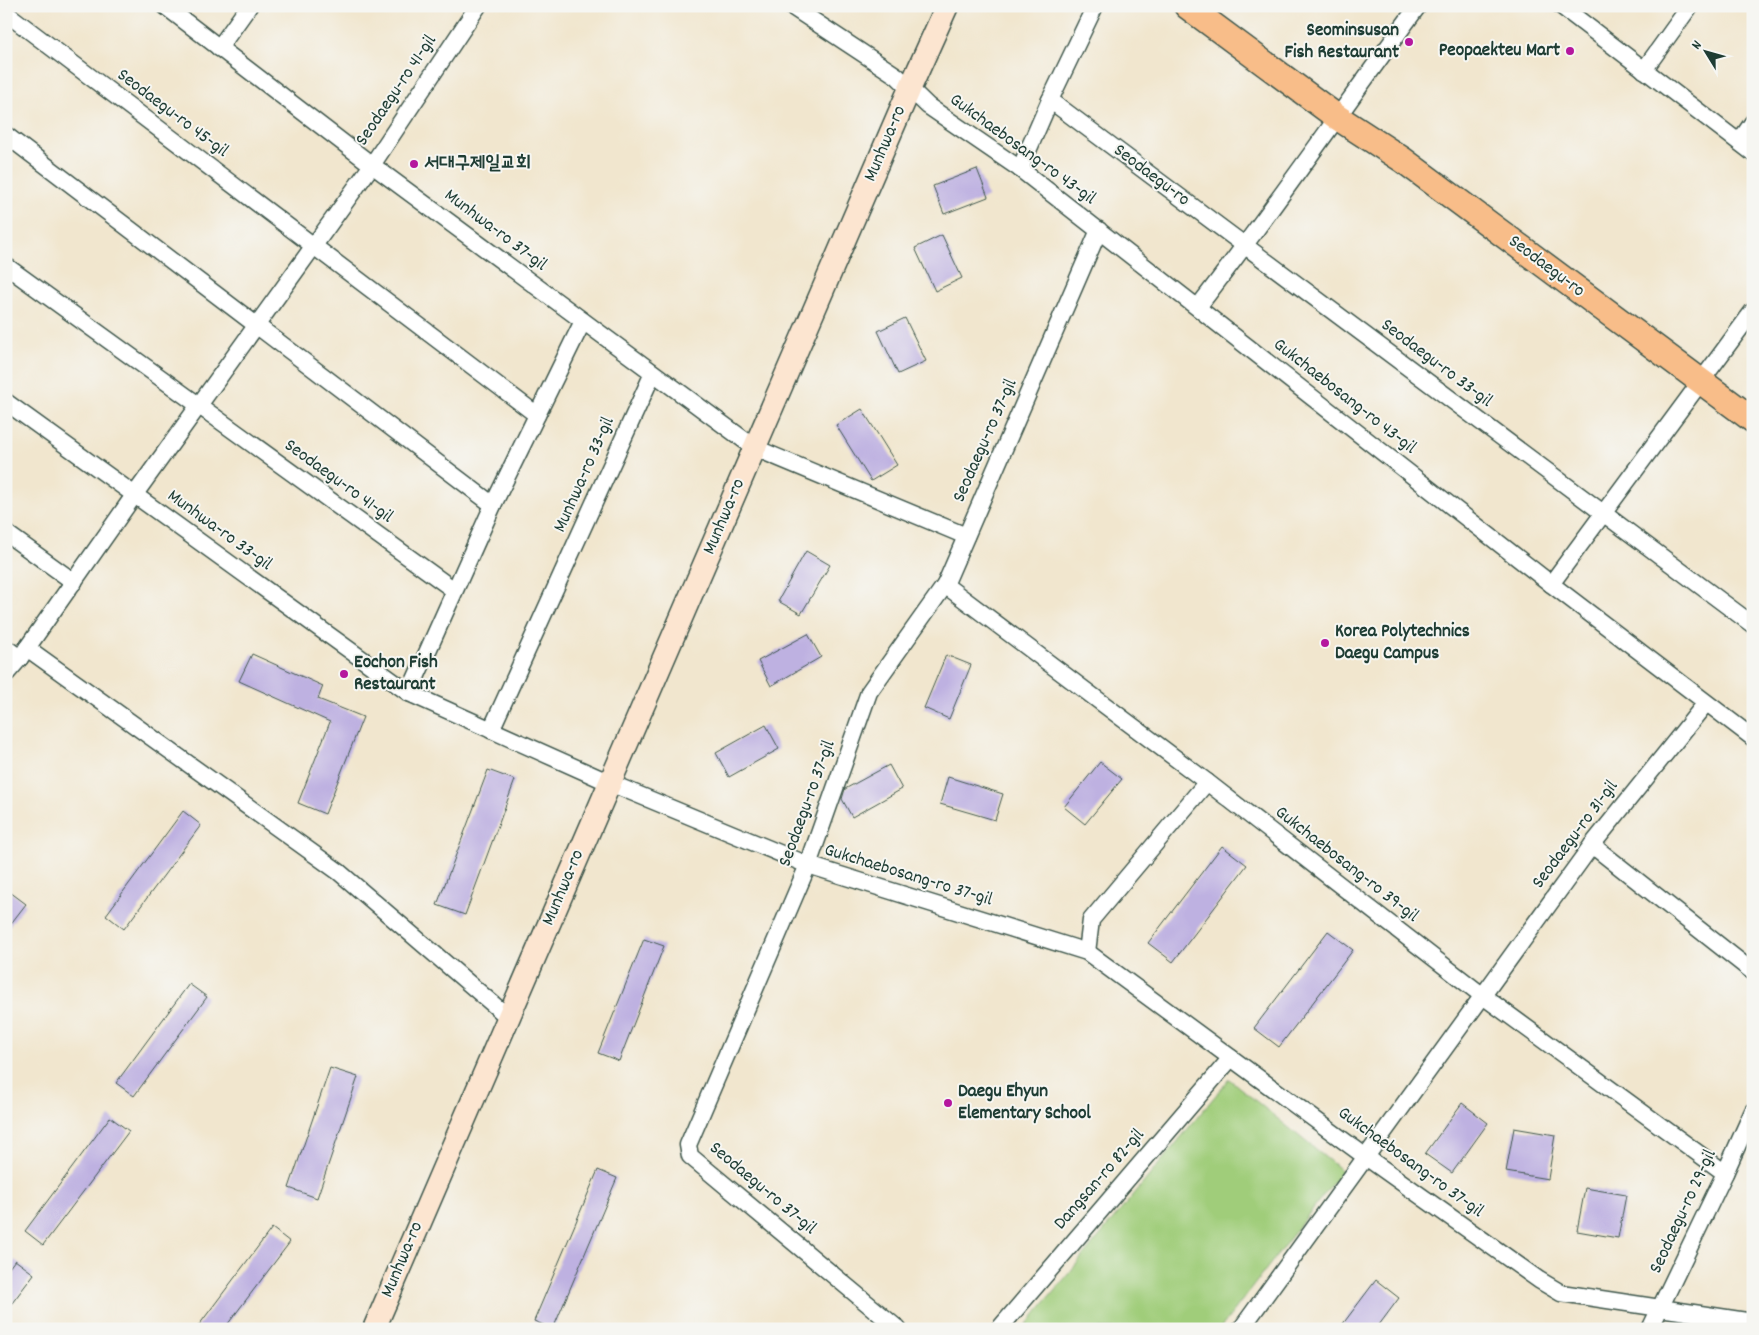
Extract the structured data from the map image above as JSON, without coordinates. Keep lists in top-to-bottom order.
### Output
{
  "streets": {
    "main road": ["Munhwa-ro", "Seodaegu-ro"],
    "street": [
      "Seodaegu-ro 41-gil",
      "Seodaegu-ro 45-gil",
      "Gukchaebosang-ro 43-gil",
      "Munhwa-ro 37-gil",
      "Seodaegu-ro 33-gil",
      "Seodaegu-ro 37-gil",
      "Munhwa-ro 33-gil",
      "Seodaegu-ro 31-gil",
      "Gukchaebosang-ro 39-gil",
      "Gukchaebosang-ro 37-gil",
      "Dangsan-ro 82-gil",
      "Seodaegu-ro 29-gil"
    ]
  },
  "crossings": [
    ["Seodaegu-ro 41-gil", "Seodaegu-ro 45-gil"],
    ["Seodaegu-ro 41-gil", "Munhwa-ro 37-gil"],
    ["Seodaegu-ro 41-gil", "Munhwa-ro 33-gil"],
    ["Munhwa-ro", "Gukchaebosang-ro 43-gil"],
    ["Munhwa-ro", "Munhwa-ro 37-gil"],
    ["Munhwa-ro", "Munhwa-ro 33-gil"],
    ["Munhwa-ro", "Gukchaebosang-ro 37-gil"],
    ["Gukchaebosang-ro 43-gil", "Seodaegu-ro 37-gil"],
    ["Gukchaebosang-ro 43-gil", "Seodaegu-ro 31-gil"],
    ["Seodaegu-ro", "Seodaegu-ro 33-gil"],
    ["Munhwa-ro 37-gil", "Munhwa-ro 33-gil"],
    ["Seodaegu-ro 37-gil", "Gukchaebosang-ro 39-gil"],
    ["Seodaegu-ro 37-gil", "Gukchaebosang-ro 37-gil"],
    ["Munhwa-ro 33-gil", "Gukchaebosang-ro 37-gil"],
    ["Seodaegu-ro 31-gil", "Gukchaebosang-ro 39-gil"],
    ["Seodaegu-ro 31-gil", "Gukchaebosang-ro 37-gil"],
    ["Gukchaebosang-ro 39-gil", "Seodaegu-ro 29-gil"],
    ["Gukchaebosang-ro 37-gil", "Dangsan-ro 82-gil"],
    ["Gukchaebosang-ro 37-gil", "Seodaegu-ro 29-gil"]
  ],
  "places": [
    "Seominsusan Fish Restaurant",
    "Peopaekteu Mart",
    "서대구제일교회",
    "Korea Polytechnics Daegu Campus",
    "Eochon Fish Restaurant",
    "Daegu Ehyun Elementary School"
  ],
  "north": "top left"
}
